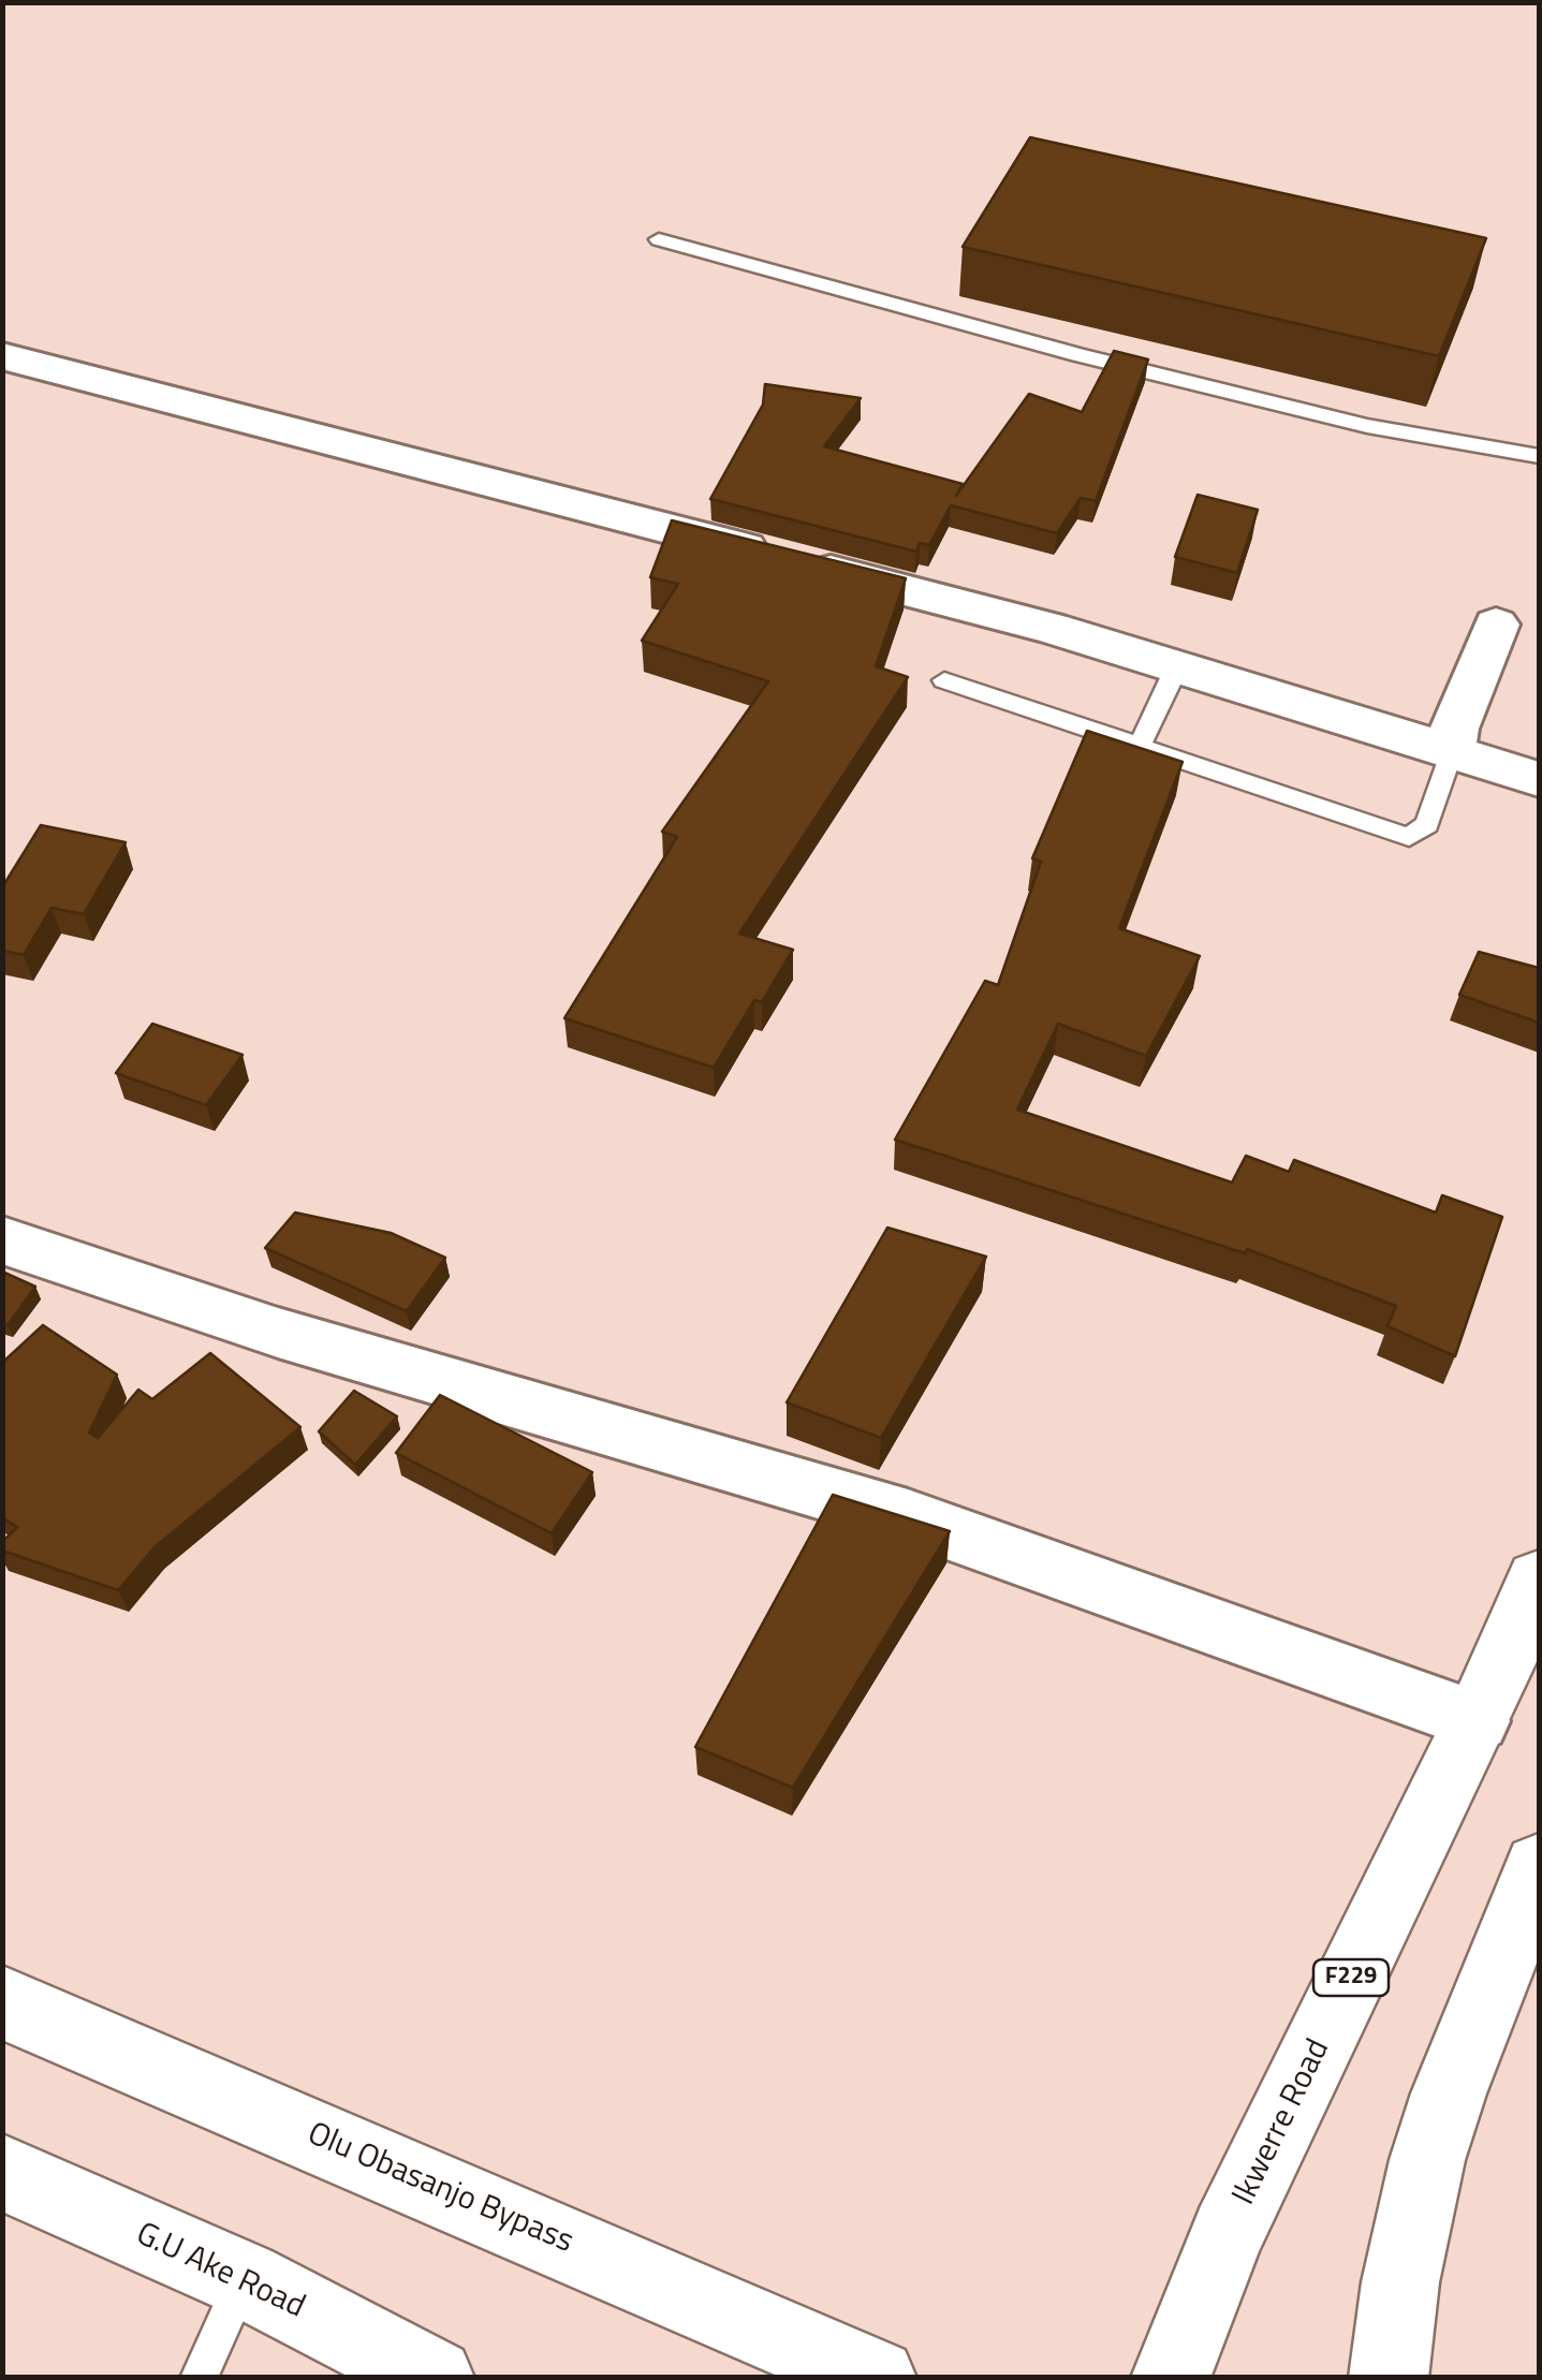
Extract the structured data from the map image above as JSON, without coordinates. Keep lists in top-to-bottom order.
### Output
{
  "streets": {
    "main road": [
      "F229",
      "Ikwerre Road",
      "Olu Obasanjo Bypass",
      "G.U Ake Road"
    ]
  }
}
